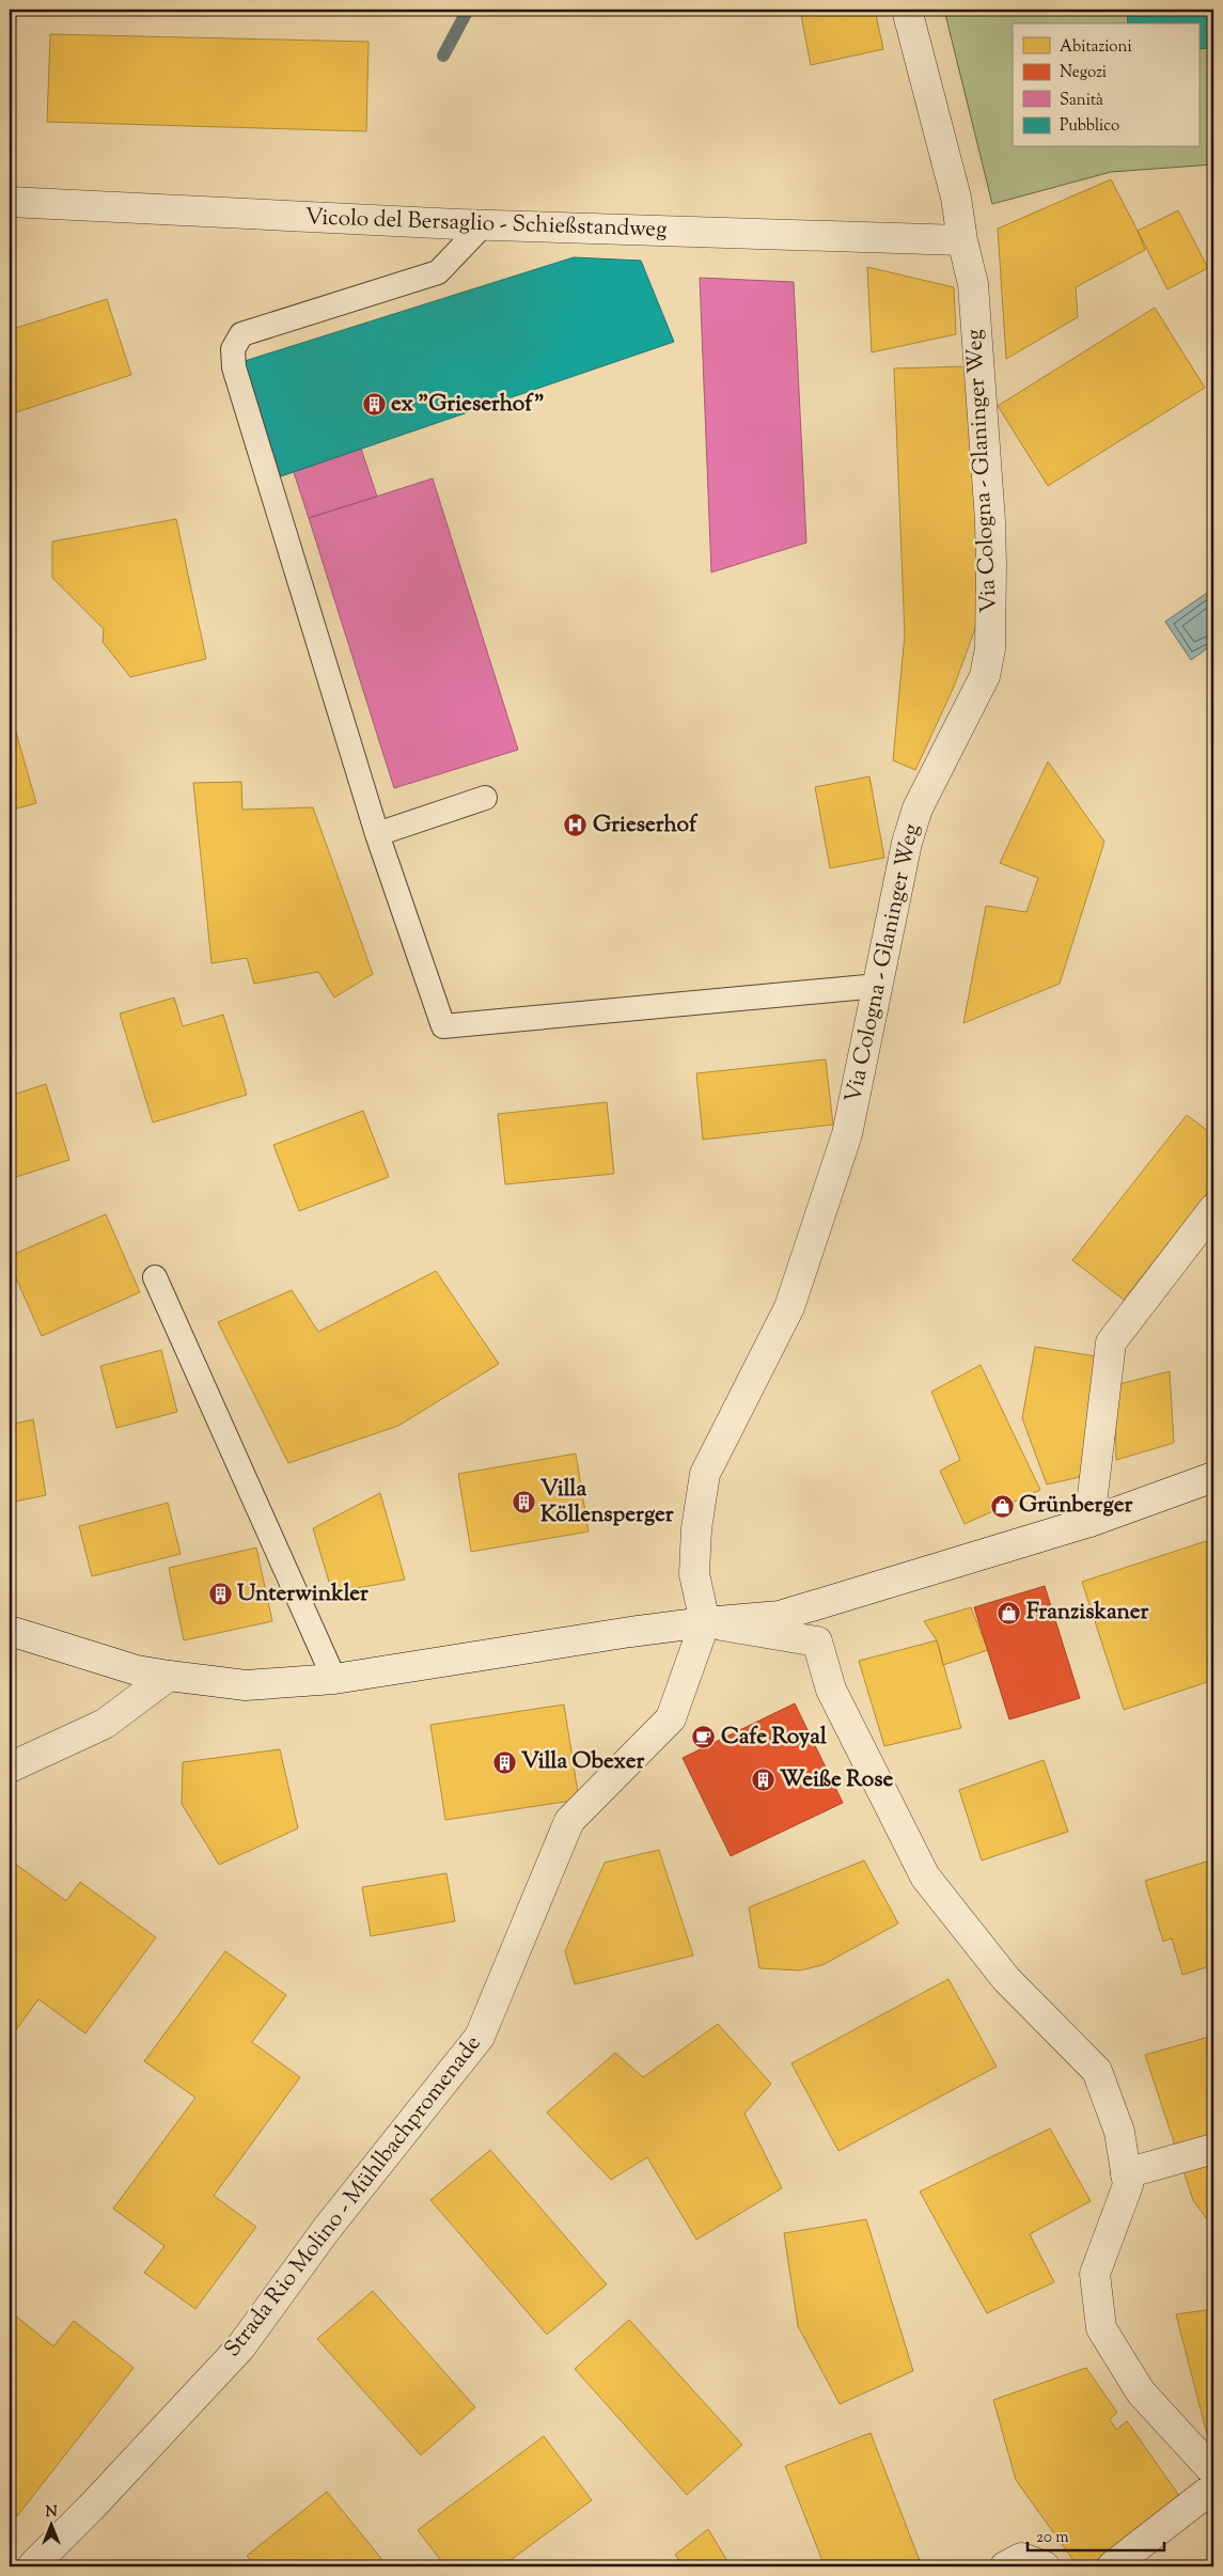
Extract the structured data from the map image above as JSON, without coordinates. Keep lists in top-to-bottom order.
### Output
{
  "streets": {
    "street": ["Vicolo del Bersaglio - Schießstandweg", "Via Cologna - Glaninger Weg", "Strada Rio Molino - Mühlbachpromenade"]
  },
  "crossings": [
    ["Vicolo del Bersaglio - Schießstandweg", "Via Cologna - Glaninger Weg"],
    ["Via Cologna - Glaninger Weg", "Strada Rio Molino - Mühlbachpromenade"]
  ],
  "places": {
    "building": [
      "ex \"Grieserhof\"",
      "Villa Köllensperger",
      "Unterwinkler",
      "Villa Obexer",
      "Weiße Rose"
    ],
    "hospital": ["Grieserhof"],
    "shop": ["Grünberger", "Franziskaner"],
    "cafe": ["Cafe Royal"]
  },
  "legend": [
    "Abitazioni",
    "Negozi",
    "Sanità",
    "Pubblico"
  ],
  "scale_bar": "20 m",
  "north": "top"
}
